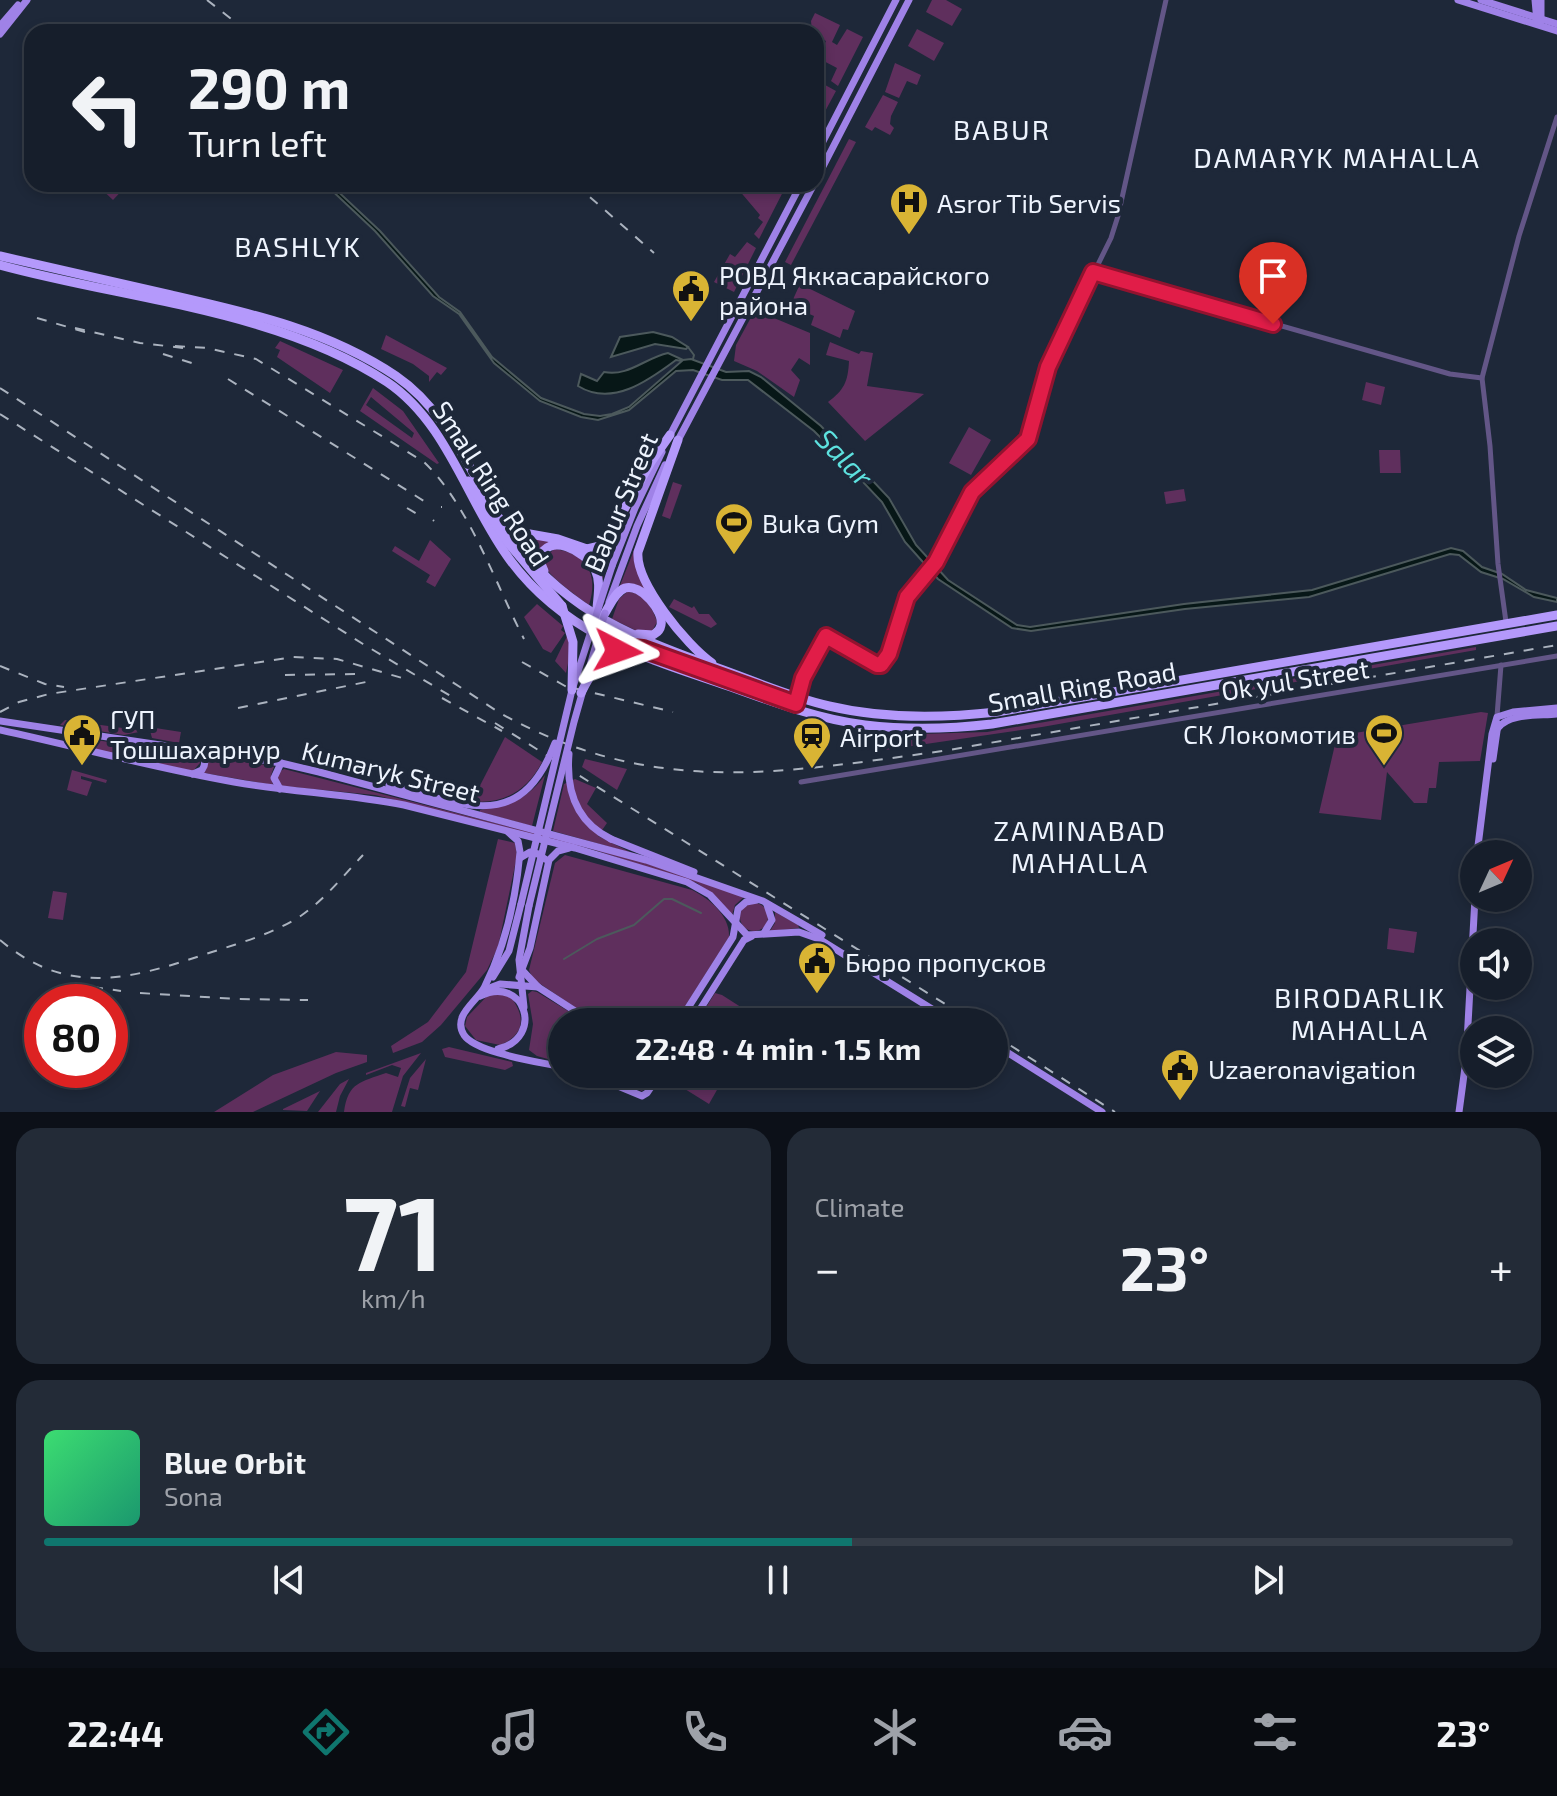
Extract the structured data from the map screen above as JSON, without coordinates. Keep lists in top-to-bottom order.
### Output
{
  "streets": {
    "highway": ["Small Ring Road"],
    "main road": ["Babur Street", "Kumaryk Street"],
    "street": ["Ok yul Street"]
  },
  "crossings": [
    ["Small Ring Road", "Babur Street"]
  ],
  "districts": [
    "BABUR",
    "DAMARYK MAHALLA",
    "BASHLYK",
    "ZAMINABAD MAHALLA",
    "BIRODARLIK MAHALLA"
  ],
  "water": ["Salar"],
  "places": {
    "hospital": ["Asror Tib Servis"],
    "public building": [
      "РОВД Яккасарайского района",
      "ГУП Тошшахарнур",
      "Бюро пропусков",
      "Uzaeronavigation"
    ],
    "sports": ["Buka Gym", "СК Локомотив"],
    "station": ["Airport"]
  },
  "north": "top right",
  "page": {
    "turn": ["290 m", "Turn left"],
    "limit": "80",
    "trip": "22:48 · 4 min · 1.5 km",
    "tile": [
      ["71", "km/h"],
      "Climate"
    ],
    "heat": ["−", "23°", "+"],
    "song": ["Blue Orbit", "Sona"],
    "tabs": ["22:44", "23°"]
  }
}
